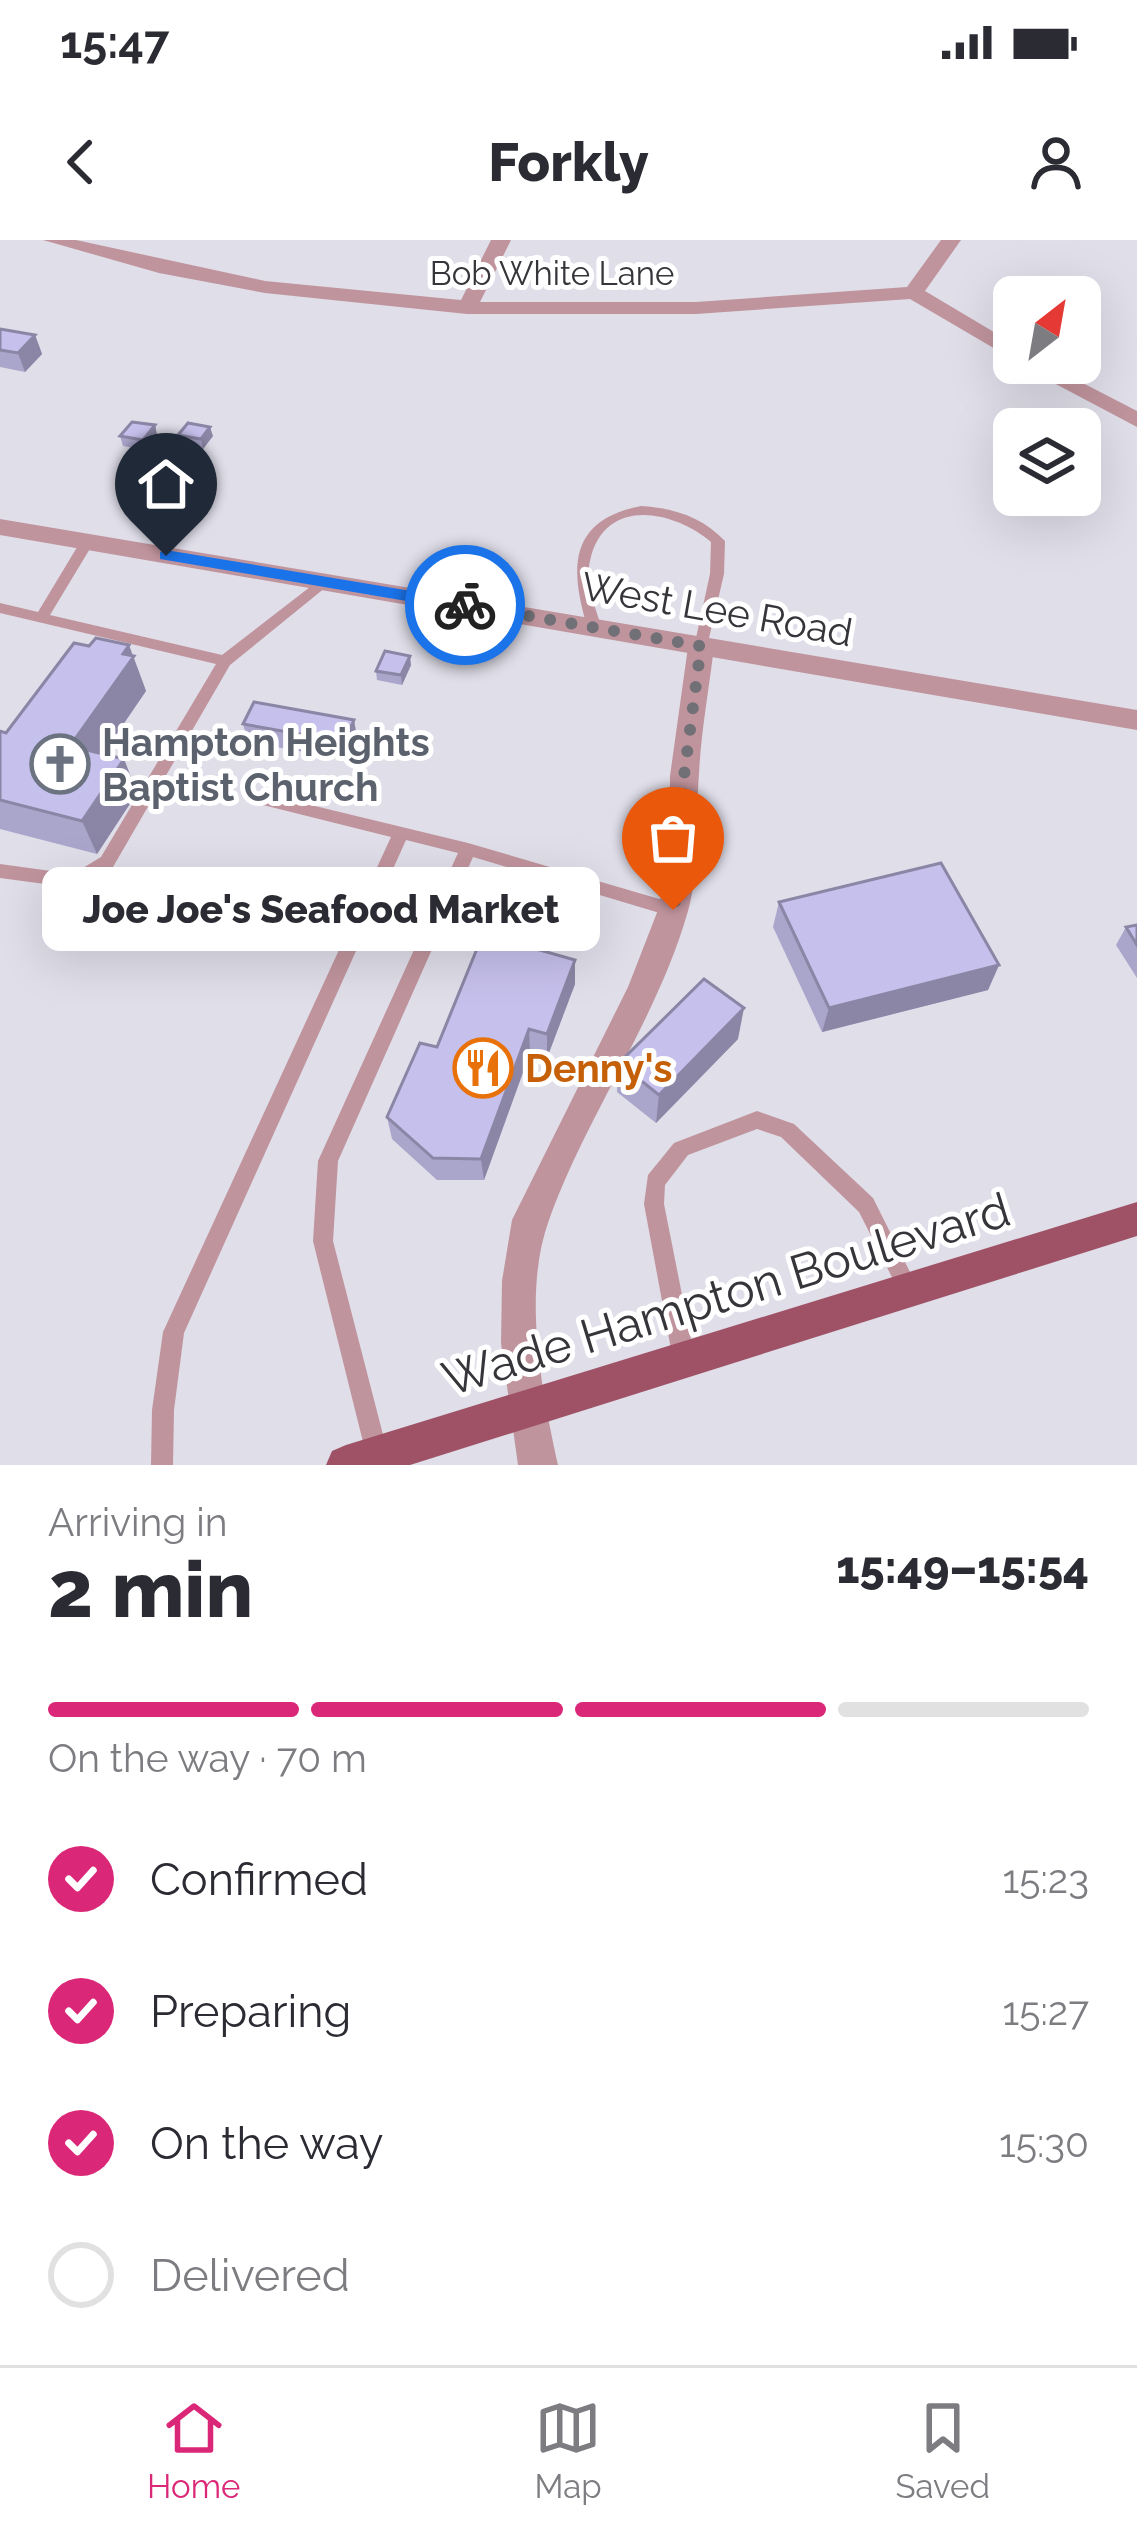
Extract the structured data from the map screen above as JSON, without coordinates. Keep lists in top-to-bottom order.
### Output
{
  "streets": {
    "main road": ["Wade Hampton Boulevard"],
    "street": ["Bob White Lane", "West Lee Road"]
  },
  "places": {
    "church": ["Hampton Heights Baptist Church"],
    "other": ["Joe Joe's Seafood Market"],
    "restaurant": ["Denny's"]
  },
  "north": "top right",
  "page": {
    "status": "15:47",
    "header": "Forkly",
    "bubble": "Joe Joe's Seafood Market",
    "heading": ["2 min", "Arriving in", "15:49–15:54"],
    "bar": "On the way · 70 m",
    "list": [
      ["Confirmed", "15:23"],
      ["Preparing", "15:27"],
      ["On the way", "15:30"],
      "Delivered"
    ],
    "tabs": ["Home", "Map", "Saved"]
  }
}
